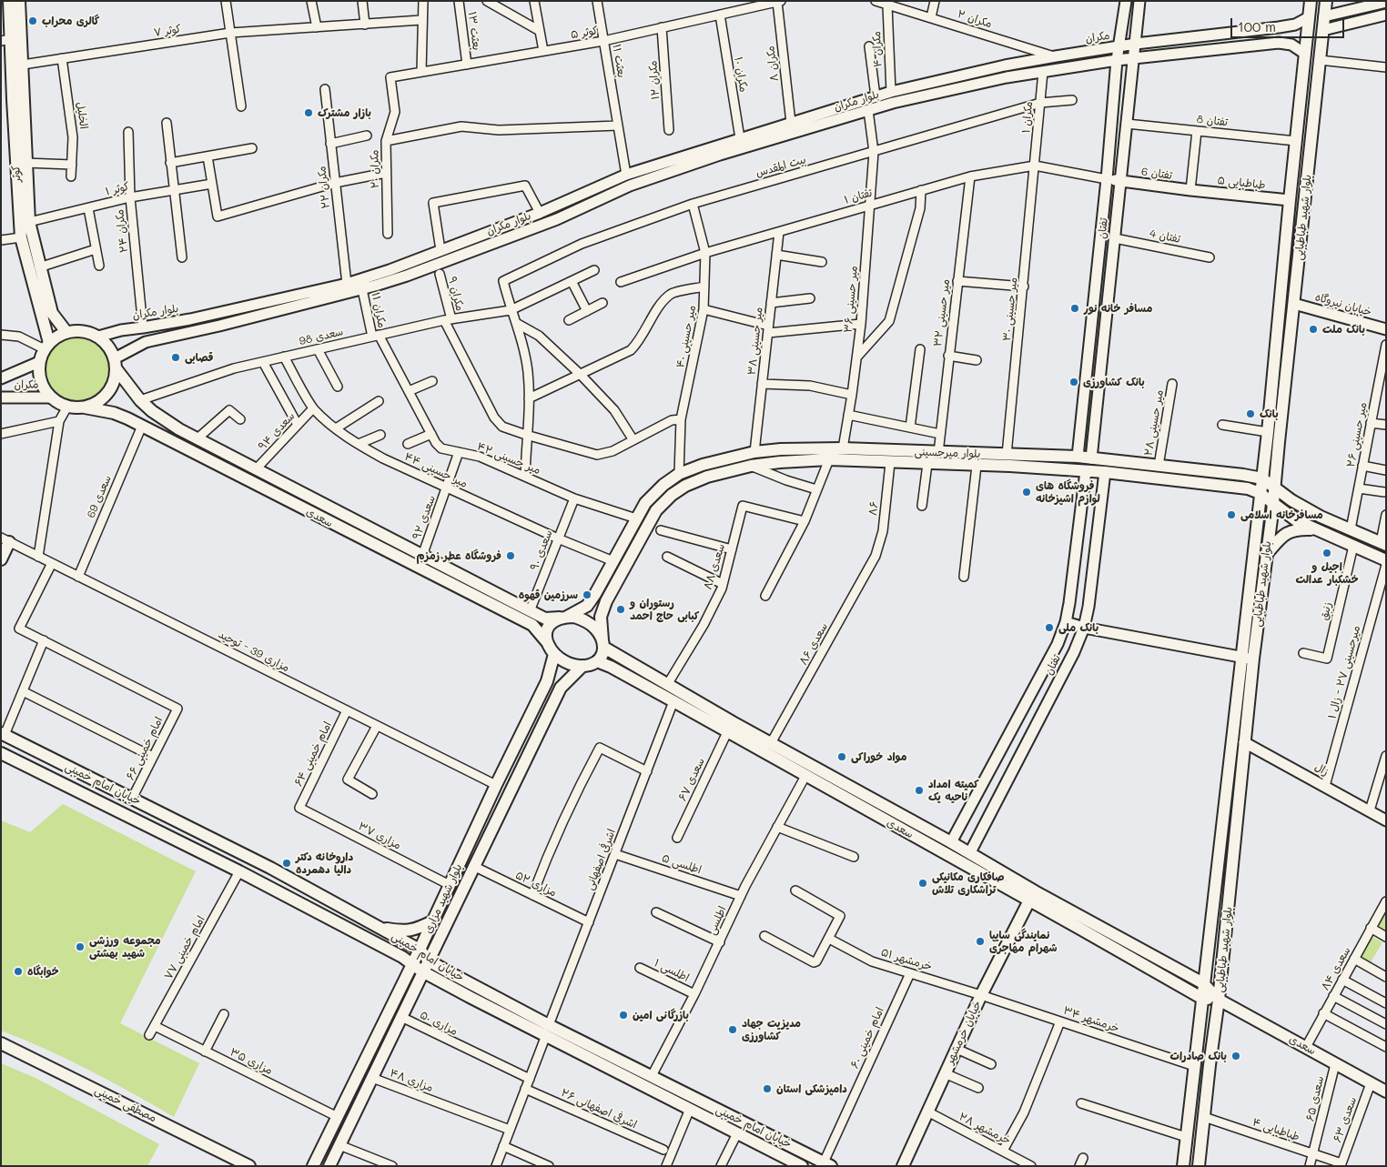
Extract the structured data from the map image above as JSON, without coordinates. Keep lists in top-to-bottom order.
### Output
{
  "streets": {
    "main road": [
      "کوثر",
      "بلوار شهید طباطبایی",
      "بلوار میرحسینی",
      "سعدی",
      "خیابان امام خمینی",
      "بلوار شهید مزاری",
      "خیابان خرمشهر",
      "مصطفی خمینی"
    ],
    "street": [
      "مکران ۲",
      "کوثر ۷",
      "بعثت ۱۳",
      "کوثر ۵",
      "مکران",
      "مکران ۴",
      "بعثت ۱۱",
      "مکران ۸",
      "مکران ۱۰",
      "مکران ۱۲",
      "بلوار مکران",
      "الخلیل",
      "مکران ۱",
      "تفتان 8",
      "بیت المقدس",
      "مکران ۲۰",
      "تفتان 6",
      "طباطبایی ۵",
      "مکران ۲۲",
      "کوثر ۱",
      "تفتان ۱",
      "تفتان",
      "مکران ۲۴",
      "تفتان 4",
      "مکران ۹",
      "میر حسینی ۳۶",
      "خیابان نیروگاه",
      "میر حسینی ۳۰",
      "مکران ۱۱",
      "میر حسینی ۳۲",
      "سعدی 98",
      "میر حسینی ۴۰",
      "میر حسینی ۳۸",
      "میر حسینی ۲۸",
      "سعدی ۹۴",
      "میر حسینی ۲۶",
      "میر حسینی ۴۲",
      "میر حسینی ۴۴",
      "سعدی 69",
      "۸۶",
      "سعدی ۹۲",
      "سعدی ۹۰",
      "سعدی ۸۸",
      "زنبق",
      "سعدی ۸۶",
      "مزاری 39 - توحید",
      "میرحسینی ۲۷ - زال ۱",
      "امام خمینی ۶۶",
      "امام خمینی ۶۴",
      "زال",
      "سعدی ۶۷",
      "مزاری ۳۷",
      "اشرفی اصفهانی",
      "اطلسی ۵",
      "مزاری ۵۲",
      "اطلسی",
      "امام خمینی ۷۷",
      "خرمشهر ۵۱",
      "سعدی ۸۴",
      "اطلسی ۱",
      "خرمشهر ۳۴",
      "مزاری ۵۰",
      "امام خمینی ۶۰",
      "مزاری ۳۵",
      "مزاری ۴۸",
      "سعدی ۶۵",
      "اشرفی اصفهانی ۲۶",
      "سعدی ۶۳",
      "خرمشهر ۲۸",
      "طباطبایی ۴"
    ]
  },
  "crossings": [
    ["مکران ۲", "مکران"],
    ["مکران ۲", "مکران ۴"],
    ["کوثر ۷", "الخلیل"],
    ["کوثر ۷", "کوثر"],
    ["بعثت ۱۳", "کوثر ۵"],
    ["کوثر ۵", "بعثت ۱۱"],
    ["کوثر ۵", "مکران ۸"],
    ["کوثر ۵", "مکران ۱۰"],
    ["کوثر ۵", "مکران ۱۲"],
    ["کوثر ۵", "مکران ۲۰"],
    ["مکران", "مکران ۴"],
    ["مکران", "بلوار مکران"],
    ["مکران", "کوثر"],
    ["مکران", "بلوار شهید طباطبایی"],
    ["مکران", "تفتان"],
    ["مکران", "سعدی"],
    ["مکران ۴", "بلوار مکران"],
    ["بعثت ۱۱", "بلوار مکران"],
    ["مکران ۸", "بلوار مکران"],
    ["مکران ۱۰", "بلوار مکران"],
    ["بلوار مکران", "مکران ۱"],
    ["بلوار مکران", "کوثر"],
    ["بلوار مکران", "مکران ۲۲"],
    ["بلوار مکران", "مکران ۲۴"],
    ["بلوار مکران", "میر حسینی ۳۶"],
    ["بلوار مکران", "مکران ۱۱"],
    ["بلوار مکران", "سعدی"],
    ["مکران ۱", "بیت المقدس"],
    ["مکران ۱", "تفتان ۱"],
    ["مکران ۱", "میر حسینی ۳۰"],
    ["تفتان 8", "بلوار شهید طباطبایی"],
    ["تفتان 8", "تفتان"],
    ["بیت المقدس", "میر حسینی ۳۶"],
    ["بیت المقدس", "سعدی 98"],
    ["بیت المقدس", "میر حسینی ۴۰"],
    ["کوثر", "کوثر ۱"],
    ["کوثر", "سعدی"],
    ["تفتان 6", "طباطبایی ۵"],
    ["تفتان 6", "تفتان ۱"],
    ["تفتان 6", "تفتان"],
    ["طباطبایی ۵", "بلوار شهید طباطبایی"],
    ["کوثر ۱", "مکران ۲۴"],
    ["تفتان ۱", "تفتان"],
    ["تفتان ۱", "میر حسینی ۳۶"],
    ["تفتان ۱", "میر حسینی ۳۰"],
    ["تفتان ۱", "میر حسینی ۳۲"],
    ["تفتان ۱", "میر حسینی ۴۰"],
    ["تفتان ۱", "میر حسینی ۳۸"],
    ["بلوار شهید طباطبایی", "خیابان نیروگاه"],
    ["بلوار شهید طباطبایی", "بلوار میرحسینی"],
    ["بلوار شهید طباطبایی", "سعدی"],
    ["بلوار شهید طباطبایی", "زال"],
    ["بلوار شهید طباطبایی", "خرمشهر ۳۴"],
    ["بلوار شهید طباطبایی", "طباطبایی ۴"],
    ["تفتان", "تفتان 4"],
    ["تفتان", "بلوار میرحسینی"],
    ["تفتان", "سعدی"],
    ["مکران ۹", "سعدی 98"],
    ["مکران ۹", "میر حسینی ۴۰"],
    ["میر حسینی ۳۶", "بلوار میرحسینی"],
    ["میر حسینی ۳۰", "بلوار میرحسینی"],
    ["مکران ۱۱", "سعدی 98"],
    ["مکران ۱۱", "میر حسینی ۴۲"],
    ["میر حسینی ۳۲", "بلوار میرحسینی"],
    ["سعدی 98", "میر حسینی ۴۲"],
    ["سعدی 98", "میر حسینی ۴۴"],
    ["سعدی 98", "سعدی"],
    ["میر حسینی ۴۰", "بلوار میرحسینی"],
    ["میر حسینی ۳۸", "بلوار میرحسینی"],
    ["میر حسینی ۲۸", "بلوار میرحسینی"],
    ["سعدی ۹۴", "میر حسینی ۴۴"],
    ["سعدی ۹۴", "سعدی"],
    ["میر حسینی ۲۶", "بلوار میرحسینی"],
    ["بلوار میرحسینی", "میر حسینی ۴۲"],
    ["بلوار میرحسینی", "میر حسینی ۴۴"],
    ["بلوار میرحسینی", "۸۶"],
    ["بلوار میرحسینی", "سعدی"],
    ["بلوار میرحسینی", "زنبق"],
    ["بلوار میرحسینی", "بلوار شهید مزاری"],
    ["میر حسینی ۴۲", "سعدی ۹۲"],
    ["میر حسینی ۴۲", "سعدی ۹۰"],
    ["میر حسینی ۴۴", "سعدی ۹۲"],
    ["میر حسینی ۴۴", "سعدی ۹۰"],
    ["سعدی 69", "سعدی"],
    ["سعدی 69", "مزاری 39 - توحید"],
    ["۸۶", "سعدی ۸۶"],
    ["سعدی", "سعدی ۹۲"],
    ["سعدی", "سعدی ۹۰"],
    ["سعدی", "سعدی ۸۸"],
    ["سعدی", "سعدی ۸۶"],
    ["سعدی", "سعدی ۶۷"],
    ["سعدی", "اشرفی اصفهانی"],
    ["سعدی", "بلوار شهید مزاری"],
    ["سعدی", "اطلسی"],
    ["سعدی", "سعدی ۸۴"],
    ["سعدی", "خیابان خرمشهر"],
    ["سعدی", "سعدی ۶۵"],
    ["سعدی", "سعدی ۶۳"],
    ["مزاری 39 - توحید", "امام خمینی ۶۴"],
    ["مزاری 39 - توحید", "بلوار شهید مزاری"],
    ["میرحسینی ۲۷ - زال ۱", "زال"],
    ["امام خمینی ۶۶", "خیابان امام خمینی"],
    ["امام خمینی ۶۴", "مزاری ۳۷"],
    ["خیابان امام خمینی", "اشرفی اصفهانی"],
    ["خیابان امام خمینی", "بلوار شهید مزاری"],
    ["خیابان امام خمینی", "اطلسی"],
    ["خیابان امام خمینی", "امام خمینی ۷۷"],
    ["خیابان امام خمینی", "امام خمینی ۶۰"],
    ["مزاری ۳۷", "بلوار شهید مزاری"],
    ["اشرفی اصفهانی", "اطلسی ۵"],
    ["اشرفی اصفهانی", "مزاری ۵۲"],
    ["اشرفی اصفهانی", "مزاری ۵۰"],
    ["اشرفی اصفهانی", "مزاری ۴۸"],
    ["اشرفی اصفهانی", "اشرفی اصفهانی ۲۶"],
    ["اطلسی ۵", "اطلسی"],
    ["مزاری ۵۲", "بلوار شهید مزاری"],
    ["بلوار شهید مزاری", "مزاری ۵۰"],
    ["بلوار شهید مزاری", "مزاری ۳۵"],
    ["بلوار شهید مزاری", "مزاری ۴۸"],
    ["اطلسی", "اطلسی ۱"],
    ["امام خمینی ۷۷", "مزاری ۳۵"],
    ["خرمشهر ۵۱", "خرمشهر ۳۴"],
    ["خرمشهر ۵۱", "خیابان خرمشهر"],
    ["خرمشهر ۵۱", "امام خمینی ۶۰"],
    ["خرمشهر ۳۴", "خیابان خرمشهر"],
    ["خیابان خرمشهر", "خرمشهر ۲۸"],
    ["سعدی ۶۵", "طباطبایی ۴"],
    ["سعدی ۶۳", "طباطبایی ۴"]
  ],
  "places": [
    "گالری محراب",
    "بازار مشترک",
    "مسافر خانه نور",
    "بانک ملت",
    "قصابی",
    "بانک کشاورزی",
    "بانک",
    "فروشگاه های لوازم اشپزخانه",
    "مسافرخانه اسلامی",
    "اجیل و خشکبار عدالت",
    "فروشگاه عطر زمزم",
    "سرزمین قهوه",
    "رستوران و کبابی حاج احمد",
    "بانک ملی",
    "مواد خوراکی",
    "کمیته امداد ناحیه یک",
    "داروخانه دکتر دالیا دهمرده",
    "صافکاری مکانیکی تراشکاری تلاش",
    "نمایندگی سایپا شهرام مهاجری",
    "مجموعه ورزشی شهید بهشتی",
    "خوابگاه",
    "بازرگانی امین",
    "مدیزیت جهاد کشاورزی",
    "بانک صادرات",
    "دامپزشکی استان"
  ],
  "scale_bar": "100 m"
}
